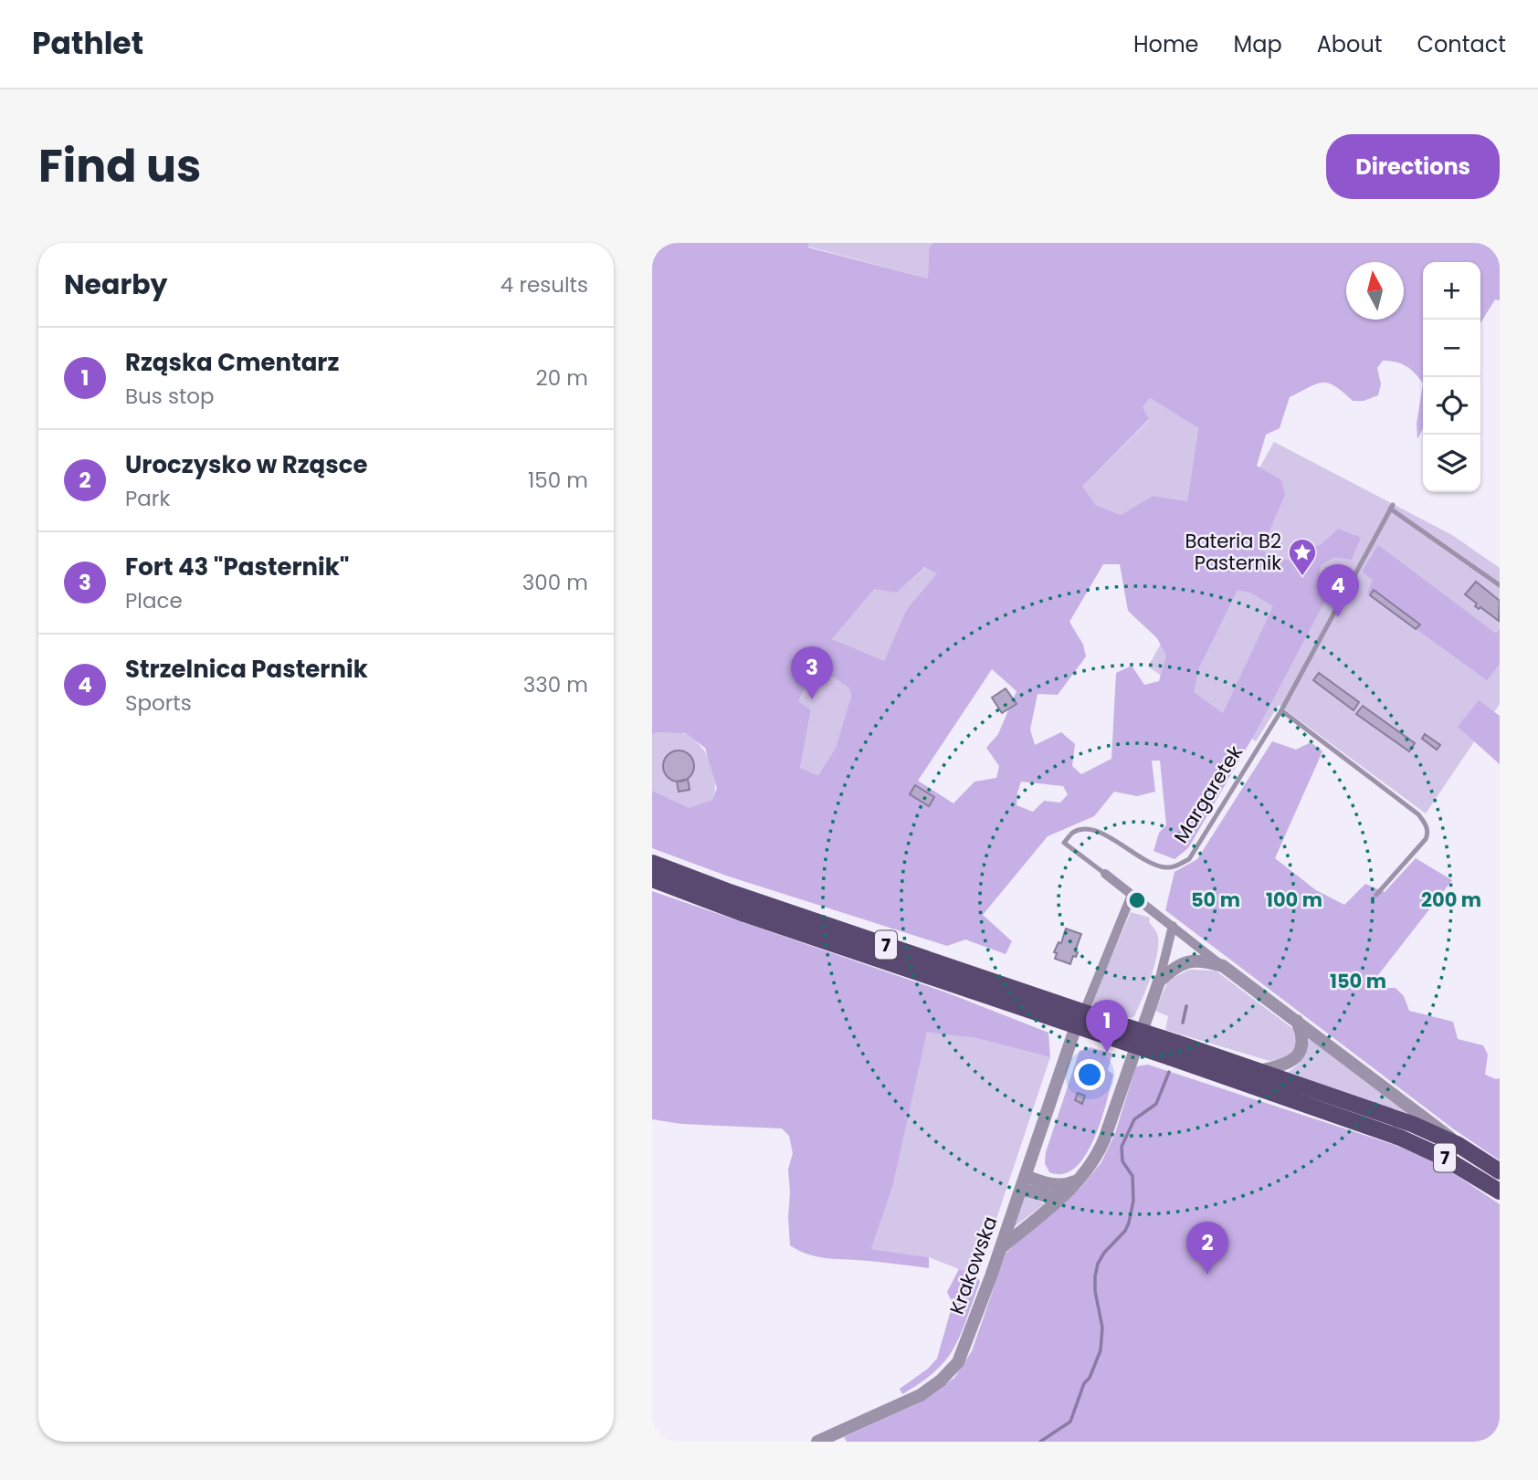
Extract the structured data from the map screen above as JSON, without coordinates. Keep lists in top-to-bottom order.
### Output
{
  "streets": {
    "main road": ["7"],
    "street": ["Margaretek", "Krakowska"]
  },
  "crossings": [
    ["7", "Krakowska"]
  ],
  "places": {
    "place": ["Bateria B2 Pasternik"]
  },
  "north": "top",
  "page": {
    "header": "Pathlet",
    "nav": [
      "Home",
      "Map",
      "About",
      "Contact"
    ],
    "title": "Find us",
    "buttons": "Directions",
    "heading": ["Nearby", "4 results"],
    "map_buttons": ["+", "−"],
    "list": [
      {
        "mark": "1",
        "name": "Rząska Cmentarz",
        "note": "Bus stop",
        "value": "20 m"
      },
      {
        "mark": "2",
        "name": "Uroczysko w Rząsce",
        "note": "Park",
        "value": "150 m"
      },
      {
        "mark": "3",
        "name": "Fort 43 \"Pasternik\"",
        "note": "Place",
        "value": "300 m"
      },
      {
        "mark": "4",
        "name": "Strzelnica Pasternik",
        "note": "Sports",
        "value": "330 m"
      }
    ],
    "pins": [
      "4",
      "3",
      "1",
      "2"
    ]
  },
  "rings": [
    "50 m",
    "100 m",
    "200 m",
    "150 m"
  ]
}
